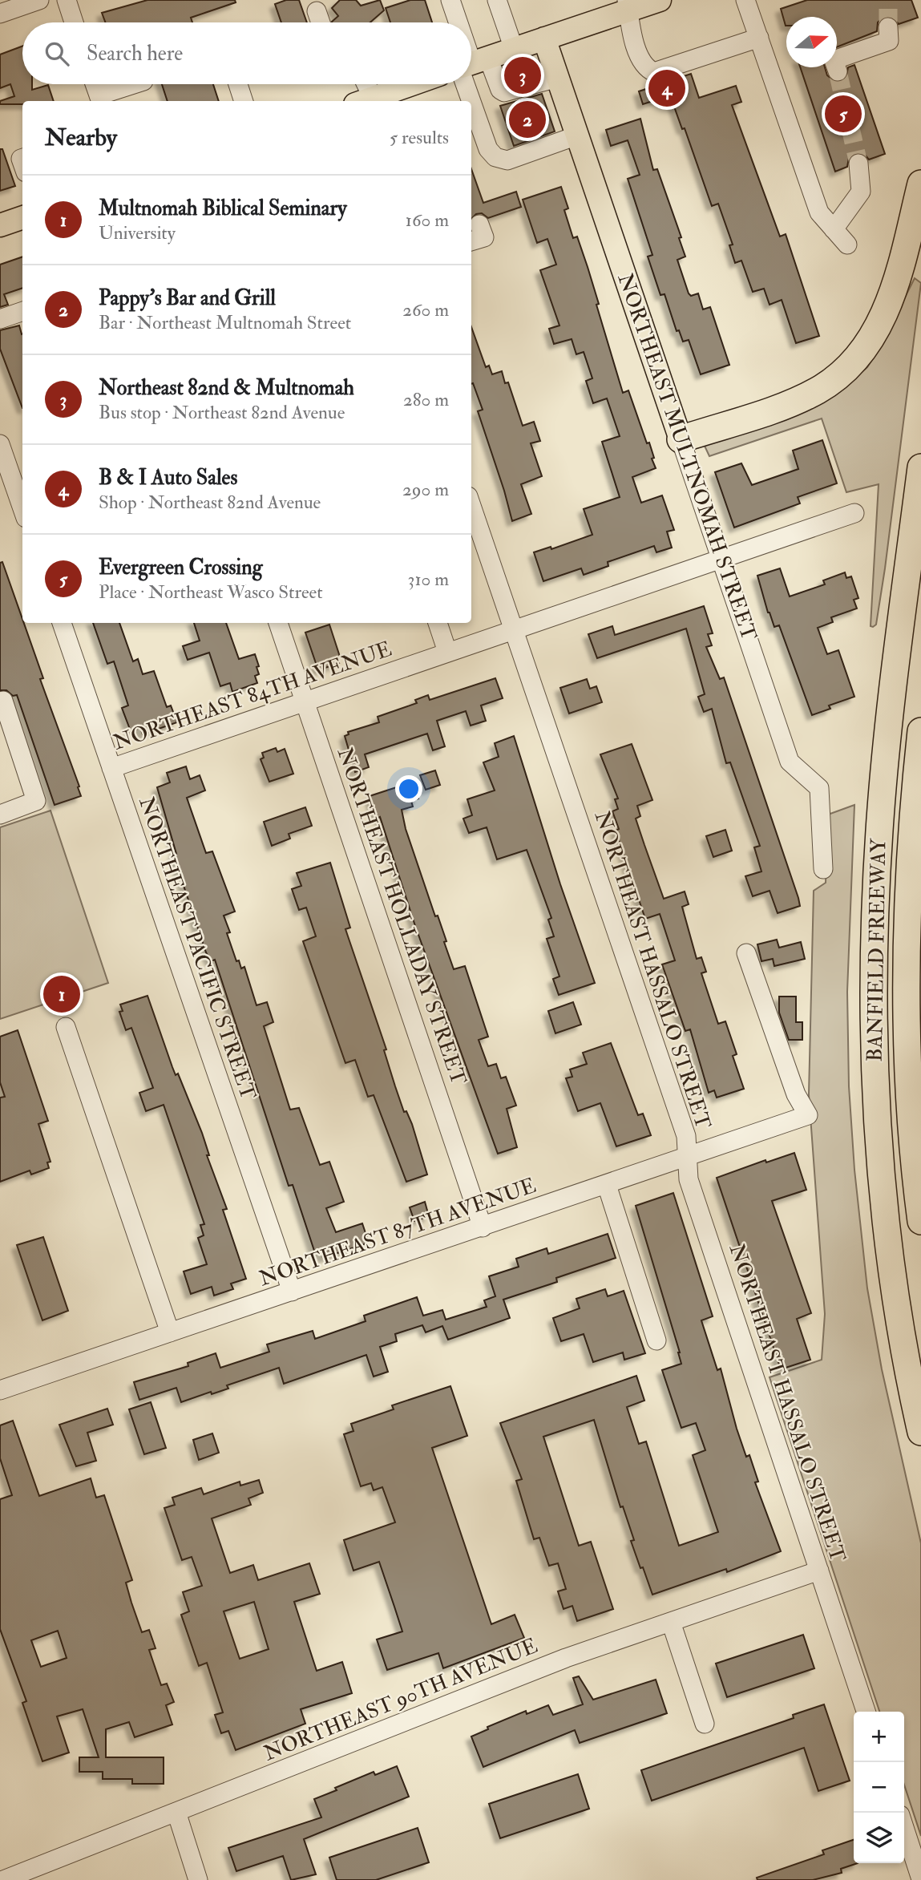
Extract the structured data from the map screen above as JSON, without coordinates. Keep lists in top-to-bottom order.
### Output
{
  "streets": {
    "highway": ["BANFIELD FREEWAY"],
    "main road": ["NORTHEAST MULTNOMAH STREET"],
    "street": [
      "NORTHEAST 84TH AVENUE",
      "NORTHEAST HOLLADAY STREET",
      "NORTHEAST PACIFIC STREET",
      "NORTHEAST HASSALO STREET",
      "NORTHEAST 87TH AVENUE",
      "NORTHEAST 90TH AVENUE"
    ]
  },
  "crossings": [
    ["NORTHEAST MULTNOMAH STREET", "NORTHEAST 84TH AVENUE"],
    ["NORTHEAST 84TH AVENUE", "NORTHEAST HOLLADAY STREET"],
    ["NORTHEAST 84TH AVENUE", "NORTHEAST PACIFIC STREET"],
    ["NORTHEAST 84TH AVENUE", "NORTHEAST HASSALO STREET"],
    ["NORTHEAST HOLLADAY STREET", "NORTHEAST 87TH AVENUE"],
    ["NORTHEAST PACIFIC STREET", "NORTHEAST 87TH AVENUE"],
    ["NORTHEAST HASSALO STREET", "NORTHEAST 87TH AVENUE"],
    ["NORTHEAST HASSALO STREET", "NORTHEAST 90TH AVENUE"]
  ],
  "north": "right",
  "page": {
    "search": "Search here",
    "pins": [
      "3",
      "4",
      "5",
      "2",
      "1"
    ],
    "heading": ["Nearby", "5 results"],
    "list": [
      {
        "mark": "1",
        "name": "Multnomah Biblical Seminary",
        "note": "University",
        "value": "160 m"
      },
      {
        "mark": "2",
        "name": "Pappy's Bar and Grill",
        "note": "Bar · Northeast Multnomah Street",
        "value": "260 m"
      },
      {
        "mark": "3",
        "name": "Northeast 82nd & Multnomah",
        "note": "Bus stop · Northeast 82nd Avenue",
        "value": "280 m"
      },
      {
        "mark": "4",
        "name": "B & I Auto Sales",
        "note": "Shop · Northeast 82nd Avenue",
        "value": "290 m"
      },
      {
        "mark": "5",
        "name": "Evergreen Crossing",
        "note": "Place · Northeast Wasco Street",
        "value": "310 m"
      }
    ],
    "map_buttons": ["+", "−"]
  }
}
